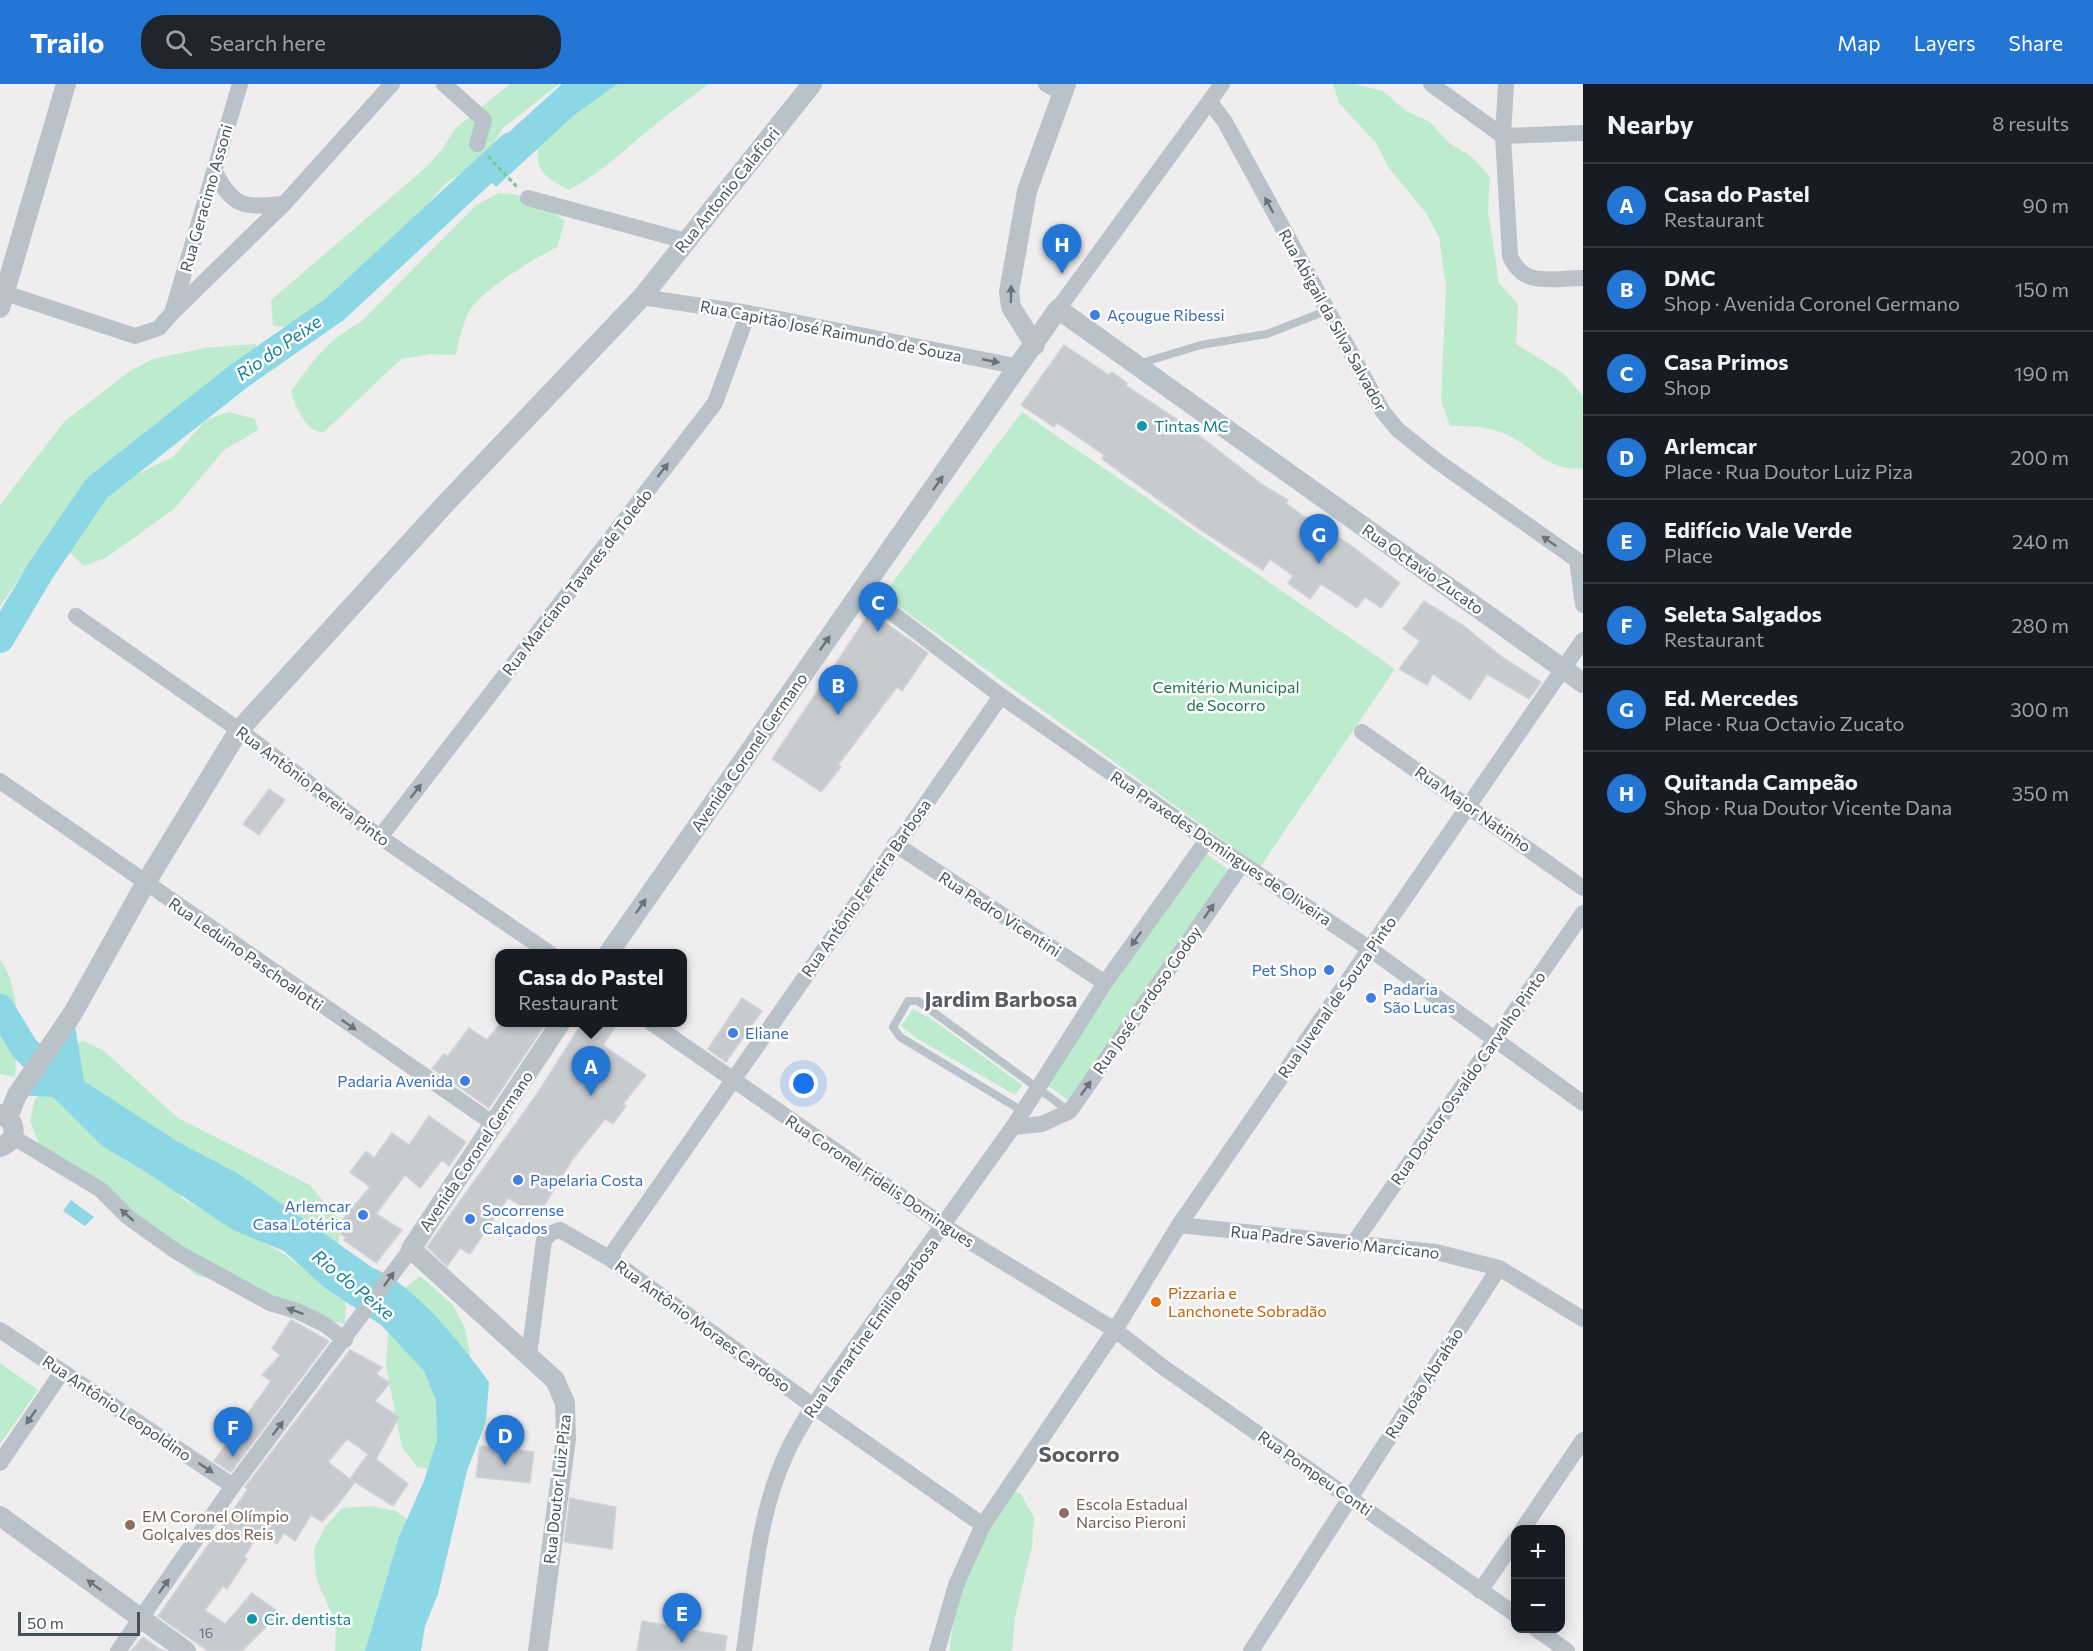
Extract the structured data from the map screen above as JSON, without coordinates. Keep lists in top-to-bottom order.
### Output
{
  "streets": {
    "street": [
      "Rua Antonio Calafiori",
      "Rua Geracimo Assoni",
      "Rua Abigail da Silva Salvador",
      "Rua Capitão José Raimundo de Souza",
      "Rua Octavio Zucato",
      "Rua Marciano Tavares de Toledo",
      "Avenida Coronel Germano",
      "Rua Antônio Pereira Pinto",
      "Rua Major Natinho",
      "Rua Praxedes Domingues de Oliveira",
      "Rua Antônio Ferreira Barbosa",
      "Rua Pedro Vicentini",
      "Rua Leduino Paschoalotti",
      "Rua Juvenal de Souza Pinto",
      "Rua José Cardoso Godoy",
      "Rua Doutor Osvaldo Carvalho Pinto",
      "Rua Coronel Fidelis Domingues",
      "Rua Padre Saverio Marcicano",
      "Rua Antônio Moraes Cardoso",
      "Rua Lamartine Emilio Barbosa",
      "Rua João Abrahão",
      "Rua Antônio Leopoldino",
      "Rua Pompeu Conti",
      "Rua Doutor Luiz Piza"
    ]
  },
  "crossings": [
    ["Rua Antonio Calafiori", "Rua Capitão José Raimundo de Souza"],
    ["Rua Antonio Calafiori", "Rua Antônio Pereira Pinto"],
    ["Rua Antonio Calafiori", "Rua Leduino Paschoalotti"],
    ["Rua Capitão José Raimundo de Souza", "Rua Marciano Tavares de Toledo"],
    ["Rua Capitão José Raimundo de Souza", "Avenida Coronel Germano"],
    ["Rua Octavio Zucato", "Avenida Coronel Germano"],
    ["Rua Octavio Zucato", "Rua Juvenal de Souza Pinto"],
    ["Rua Marciano Tavares de Toledo", "Rua Antônio Pereira Pinto"],
    ["Avenida Coronel Germano", "Rua Praxedes Domingues de Oliveira"],
    ["Avenida Coronel Germano", "Rua Leduino Paschoalotti"],
    ["Avenida Coronel Germano", "Rua Doutor Luiz Piza"],
    ["Rua Major Natinho", "Rua Juvenal de Souza Pinto"],
    ["Rua Praxedes Domingues de Oliveira", "Rua Antônio Ferreira Barbosa"],
    ["Rua Praxedes Domingues de Oliveira", "Rua Juvenal de Souza Pinto"],
    ["Rua Praxedes Domingues de Oliveira", "Rua José Cardoso Godoy"],
    ["Rua Praxedes Domingues de Oliveira", "Rua Doutor Osvaldo Carvalho Pinto"],
    ["Rua Antônio Ferreira Barbosa", "Rua Pedro Vicentini"],
    ["Rua Antônio Ferreira Barbosa", "Rua Coronel Fidelis Domingues"],
    ["Rua Antônio Ferreira Barbosa", "Rua Antônio Moraes Cardoso"],
    ["Rua Juvenal de Souza Pinto", "Rua Coronel Fidelis Domingues"],
    ["Rua Juvenal de Souza Pinto", "Rua Padre Saverio Marcicano"],
    ["Rua Juvenal de Souza Pinto", "Rua Antônio Moraes Cardoso"],
    ["Rua Juvenal de Souza Pinto", "Rua Pompeu Conti"],
    ["Rua Doutor Osvaldo Carvalho Pinto", "Rua Padre Saverio Marcicano"],
    ["Rua Coronel Fidelis Domingues", "Rua Lamartine Emilio Barbosa"],
    ["Rua Coronel Fidelis Domingues", "Rua Pompeu Conti"],
    ["Rua Padre Saverio Marcicano", "Rua João Abrahão"],
    ["Rua Antônio Moraes Cardoso", "Rua Lamartine Emilio Barbosa"],
    ["Rua Antônio Moraes Cardoso", "Rua Doutor Luiz Piza"],
    ["Rua João Abrahão", "Rua Pompeu Conti"]
  ],
  "one_way": [
    "Rua Abigail da Silva Salvador",
    "Rua Capitão José Raimundo de Souza",
    "Rua Marciano Tavares de Toledo",
    "Avenida Coronel Germano",
    "Rua Leduino Paschoalotti",
    "Rua Antônio Leopoldino"
  ],
  "districts": ["Jardim Barbosa", "Socorro"],
  "water": ["Rio do Peixe"],
  "parks": ["Cemitério Municipal de Socorro"],
  "places": [
    "Açougue Ribessi",
    "Tintas MC",
    "Pet Shop",
    "Padaria São Lucas",
    "Eliane",
    "Padaria Avenida",
    "Papelaria Costa",
    "Arlemcar Casa Lotérica",
    "Socorrense Calçados",
    "Pizzaria e Lanchonete Sobradão",
    "Escola Estadual Narciso Pieroni",
    "EM Coronel Olímpio Golçalves dos Reis",
    "Cir. dentista"
  ],
  "house_numbers": ["16"],
  "scale_bar": "50 m",
  "page": {
    "header": "Trailo",
    "search": "Search here",
    "nav": ["Map", "Layers", "Share"],
    "heading": ["Nearby", "8 results"],
    "list": [
      {
        "mark": "A",
        "name": "Casa do Pastel",
        "note": "Restaurant",
        "value": "90 m"
      },
      {
        "mark": "B",
        "name": "DMC",
        "note": "Shop · Avenida Coronel Germano",
        "value": "150 m"
      },
      {
        "mark": "C",
        "name": "Casa Primos",
        "note": "Shop",
        "value": "190 m"
      },
      {
        "mark": "D",
        "name": "Arlemcar",
        "note": "Place · Rua Doutor Luiz Piza",
        "value": "200 m"
      },
      {
        "mark": "E",
        "name": "Edifício Vale Verde",
        "note": "Place",
        "value": "240 m"
      },
      {
        "mark": "F",
        "name": "Seleta Salgados",
        "note": "Restaurant",
        "value": "280 m"
      },
      {
        "mark": "G",
        "name": "Ed. Mercedes",
        "note": "Place · Rua Octavio Zucato",
        "value": "300 m"
      },
      {
        "mark": "H",
        "name": "Quitanda Campeão",
        "note": "Shop · Rua Doutor Vicente Dana",
        "value": "350 m"
      }
    ],
    "pins": [
      "H",
      "G",
      "C",
      "B",
      "A",
      "F",
      "D",
      "E"
    ],
    "popup": ["Casa do Pastel", "Restaurant"],
    "map_buttons": ["+", "−"],
    "scale": "50 m"
  }
}
